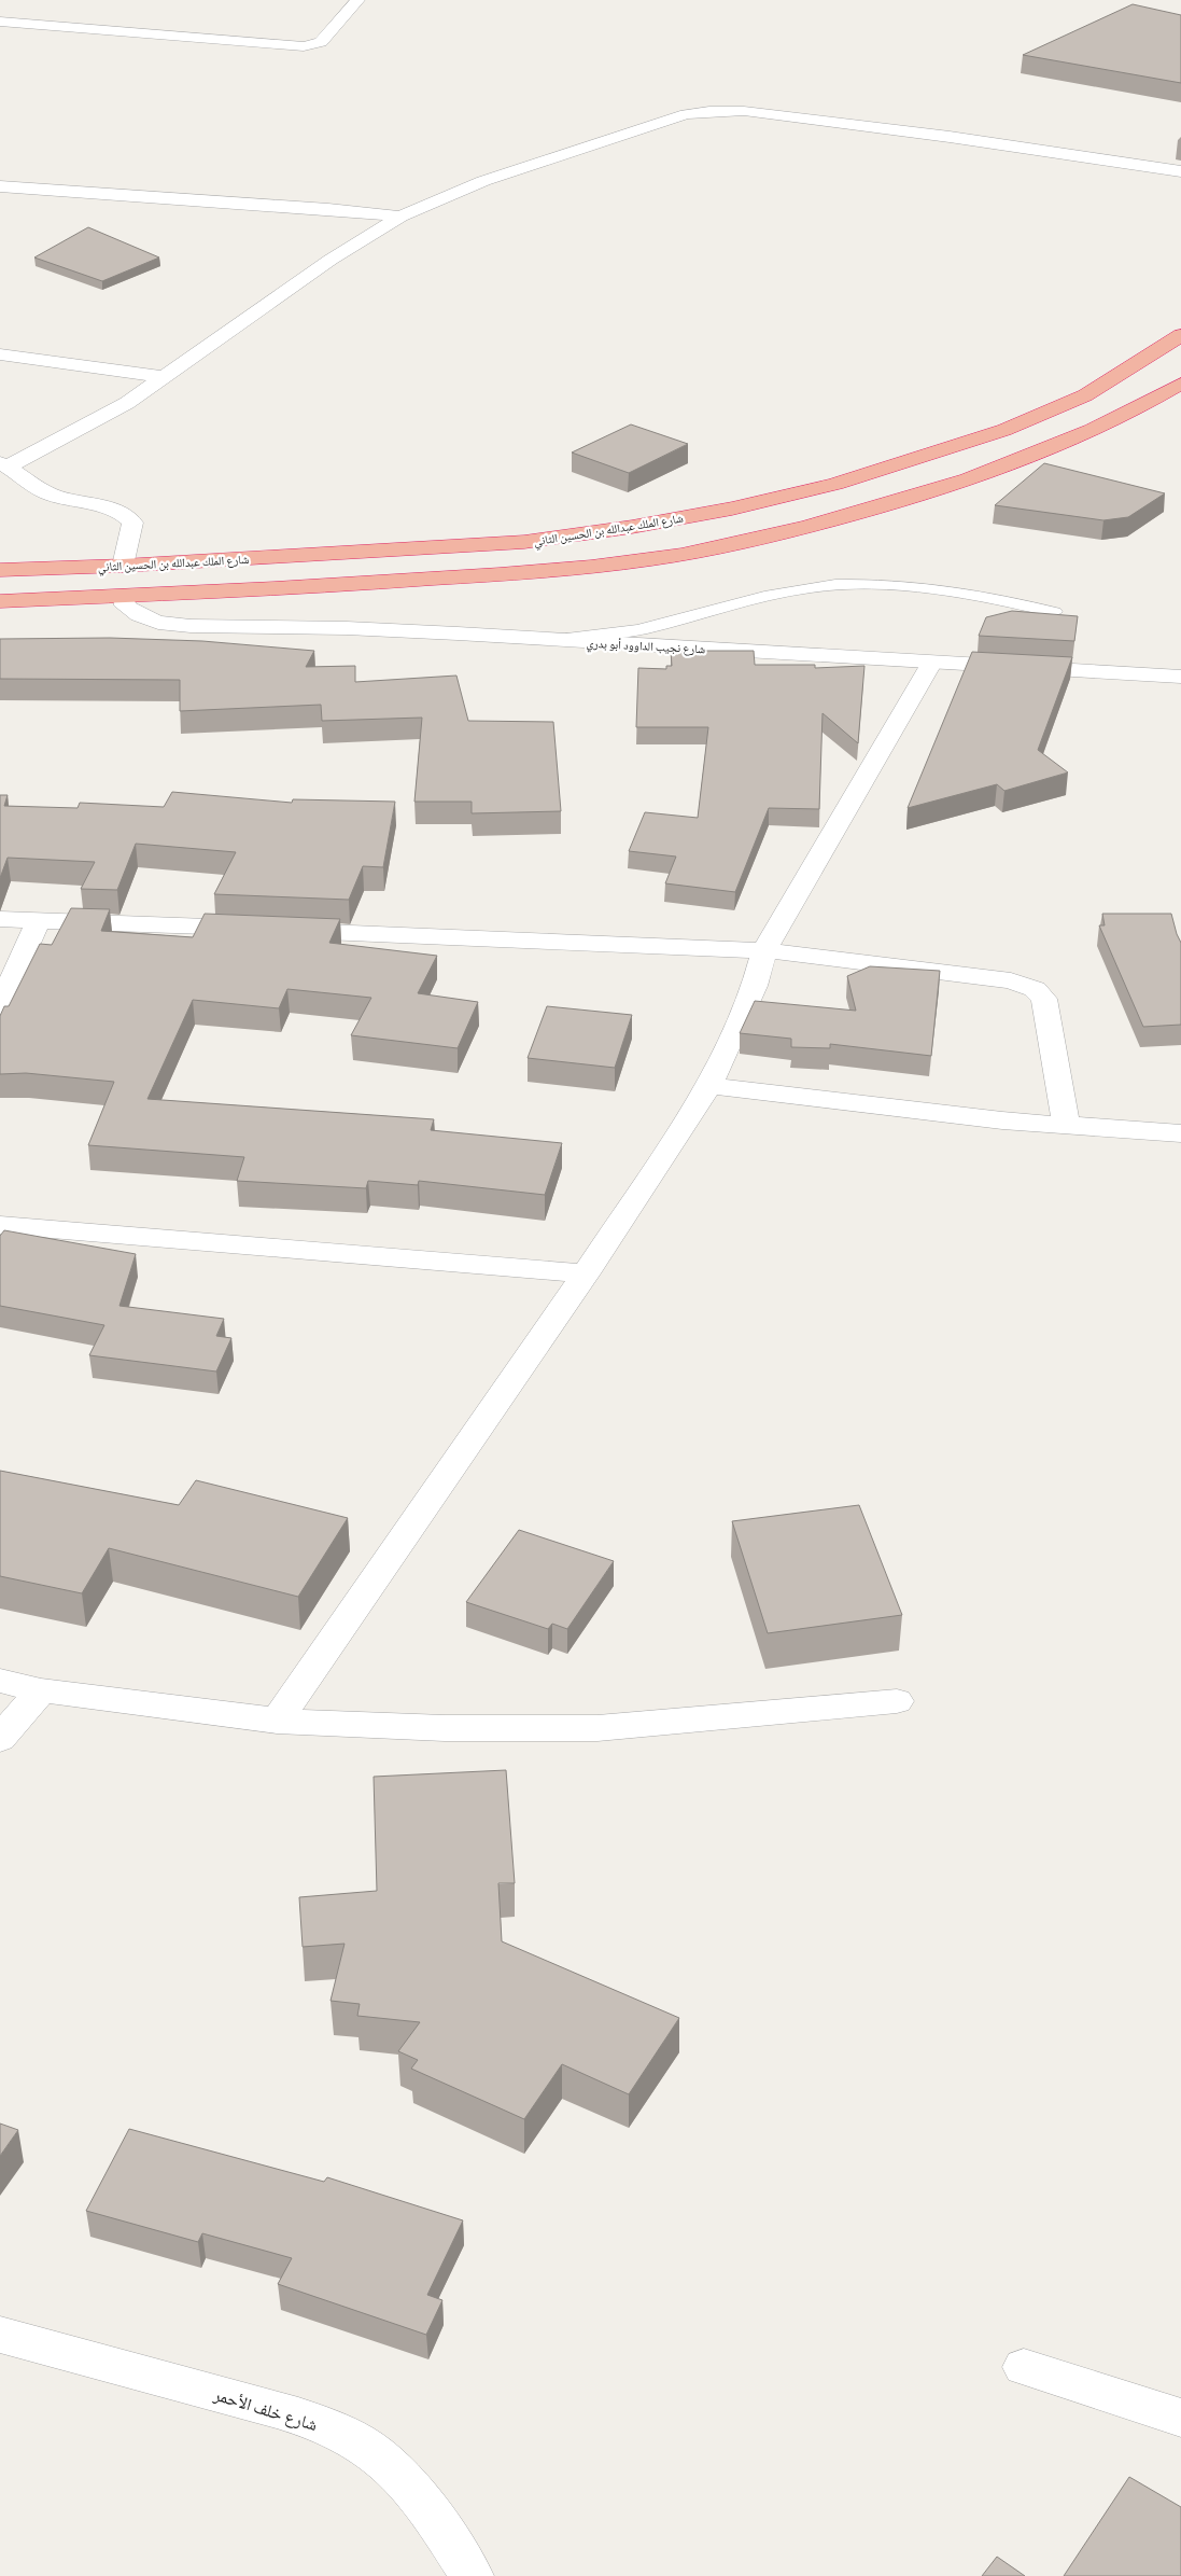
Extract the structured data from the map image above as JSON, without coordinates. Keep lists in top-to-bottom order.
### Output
{
  "streets": {
    "highway": ["شارع الملك عبدالله بن الحسين الثاني"],
    "street": ["شارع نجيب الداوود أبو بدري", "شارع خلف الأحمر"]
  }
}
